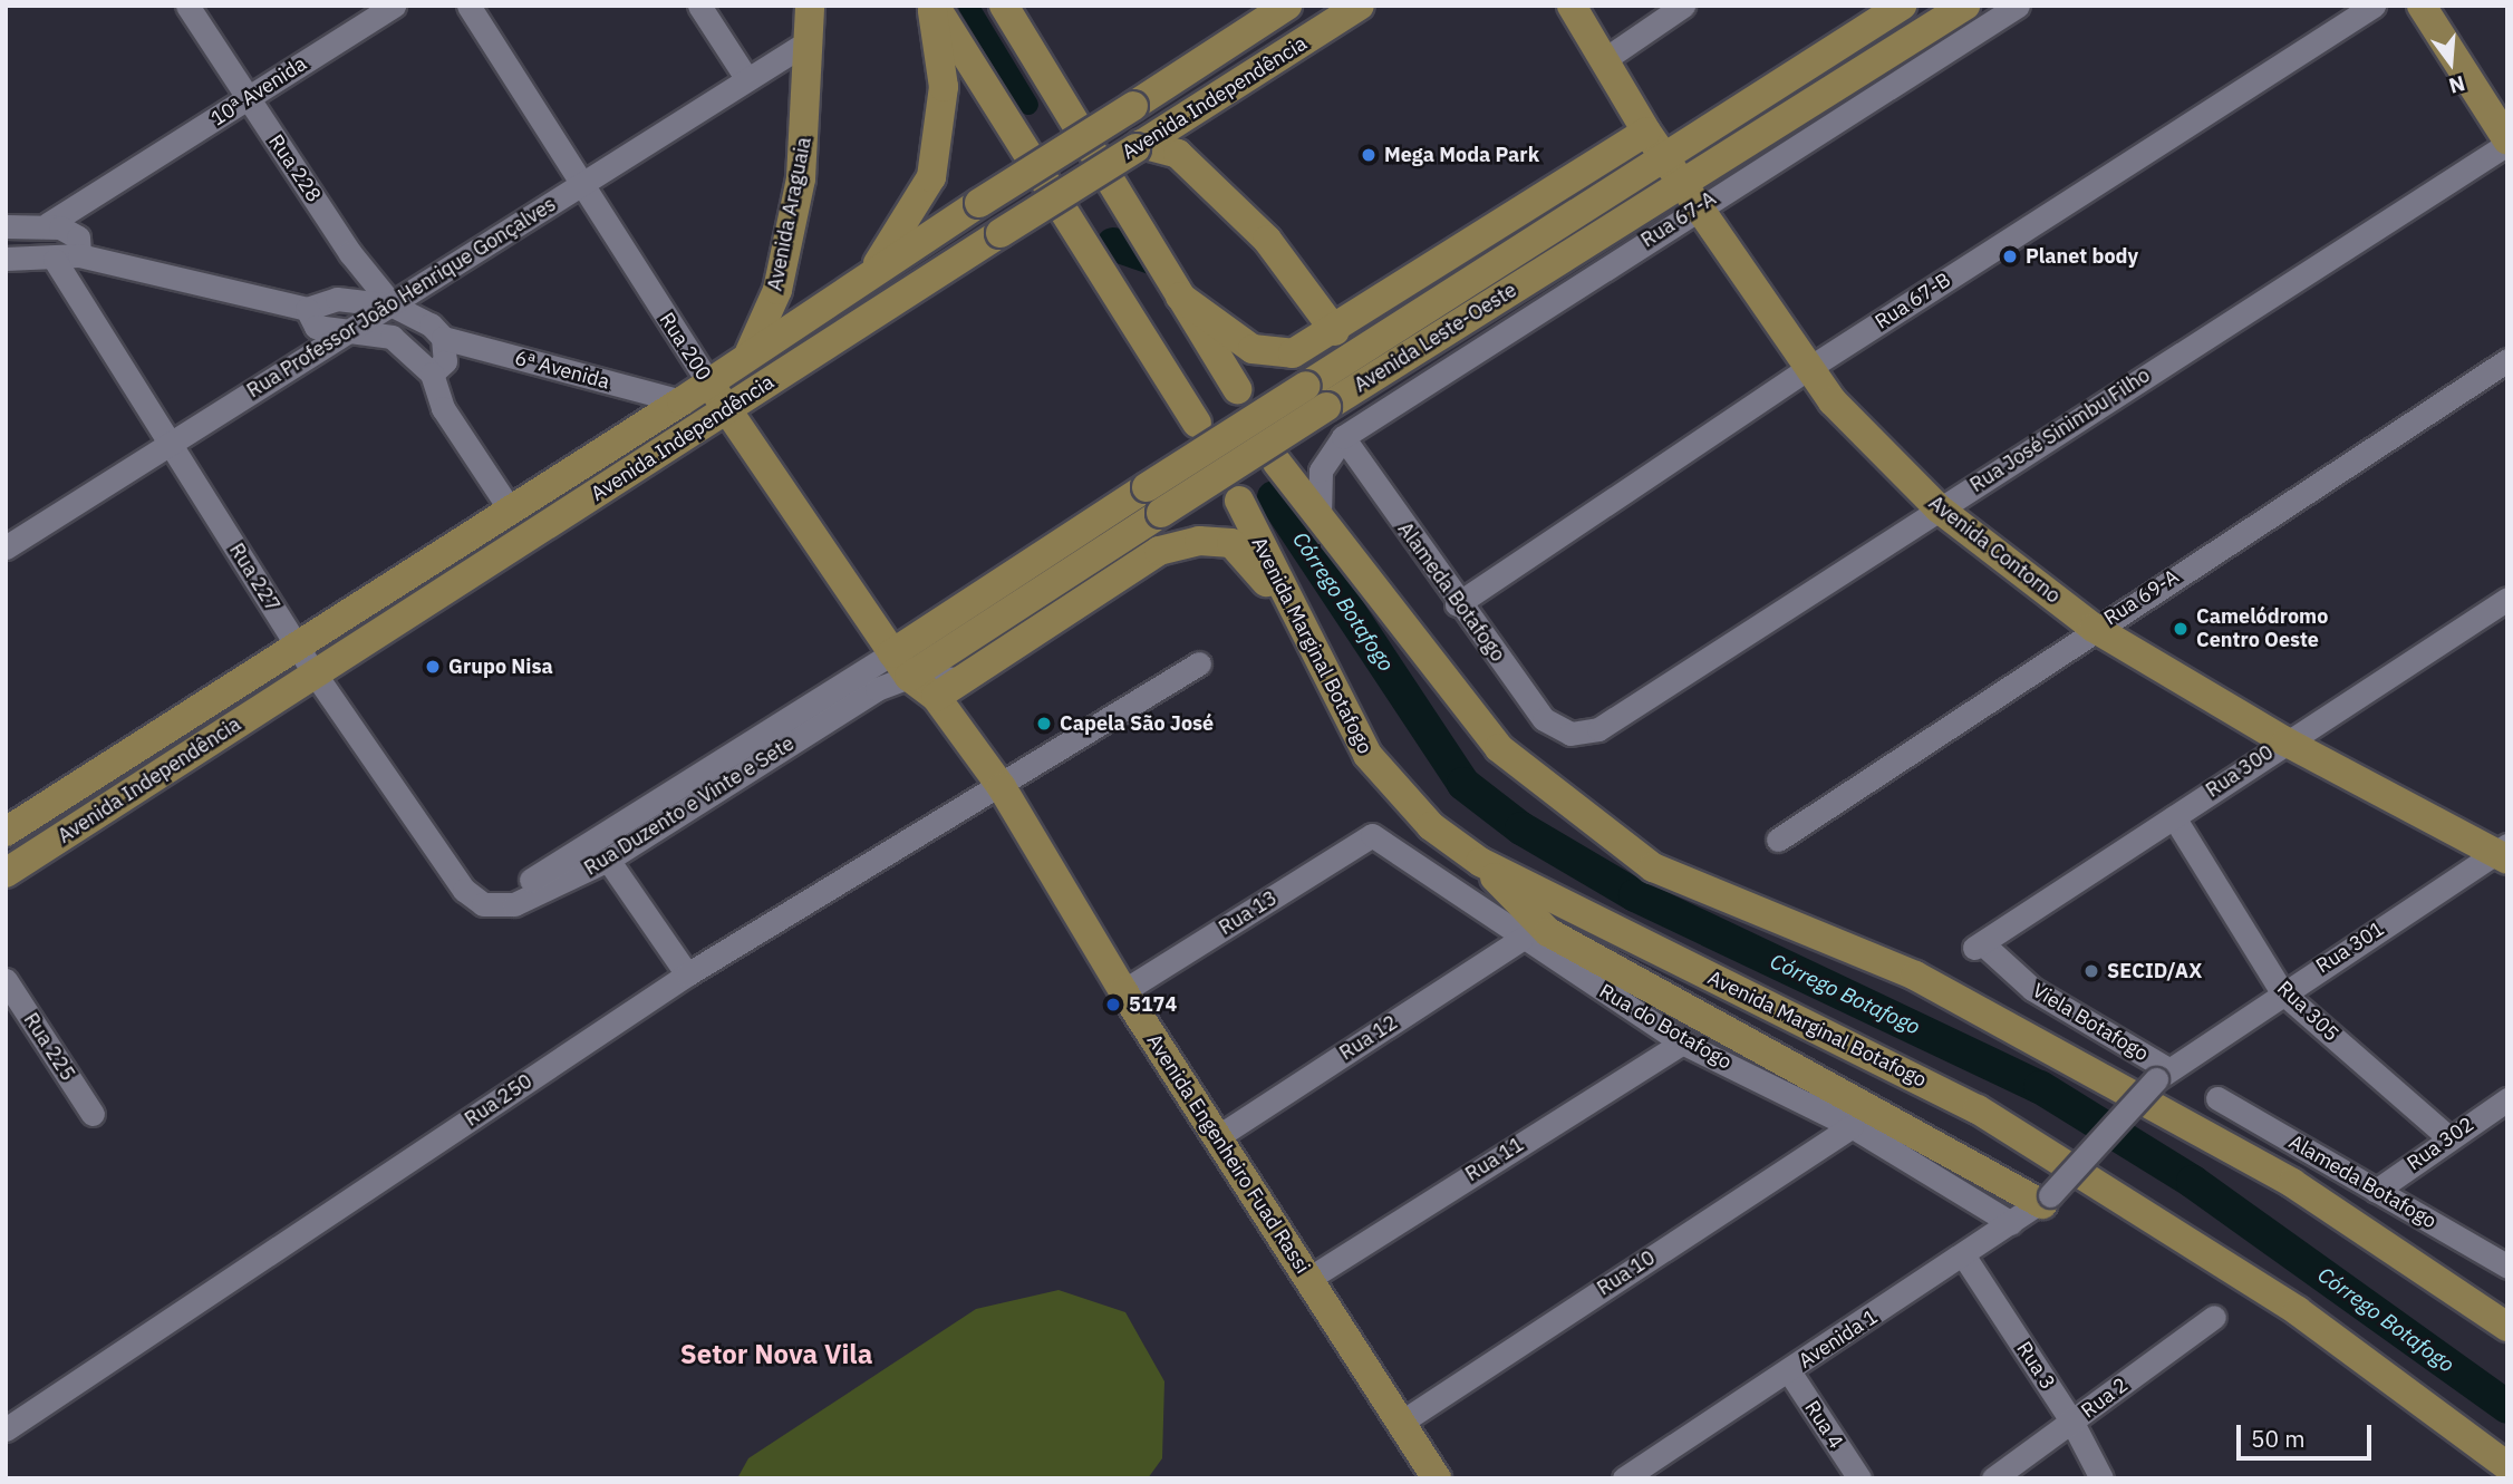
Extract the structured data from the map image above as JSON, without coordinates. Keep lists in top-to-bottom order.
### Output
{
  "streets": {
    "main road": [
      "Avenida Independência",
      "Avenida Araguaia",
      "Avenida Leste-Oeste",
      "Rua 200",
      "Avenida Contorno",
      "Avenida Marginal Botafogo",
      "Avenida Engenheiro Fuad Rassi"
    ],
    "street": [
      "10ª Avenida",
      "Rua 228",
      "Rua 67-A",
      "Rua Professor João Henrique Gonçalves",
      "Rua 67-B",
      "6ª Avenida",
      "Rua José Sinimbu Filho",
      "Rua 227",
      "Alameda Botafogo",
      "Rua 69-A",
      "Rua 300",
      "Rua Duzento e Vinte e Sete",
      "Rua 13",
      "Rua 301",
      "Rua 305",
      "Viela Botafogo",
      "Rua do Botafogo",
      "Rua 12",
      "Rua 225",
      "Rua 250",
      "Rua 302",
      "Rua 11",
      "Rua 10",
      "Avenida 1",
      "Rua 3",
      "Rua 2",
      "Rua 4"
    ]
  },
  "crossings": [
    ["10ª Avenida", "Rua 228"],
    ["10ª Avenida", "6ª Avenida"],
    ["Avenida Independência", "Avenida Araguaia"],
    ["Avenida Independência", "Rua 200"],
    ["Avenida Independência", "6ª Avenida"],
    ["Avenida Independência", "Rua 227"],
    ["Rua 228", "Rua Professor João Henrique Gonçalves"],
    ["Rua 228", "6ª Avenida"],
    ["Avenida Araguaia", "Rua Professor João Henrique Gonçalves"],
    ["Avenida Araguaia", "Rua 200"],
    ["Rua 67-A", "Avenida Leste-Oeste"],
    ["Rua 67-A", "Avenida Contorno"],
    ["Rua 67-A", "Alameda Botafogo"],
    ["Rua Professor João Henrique Gonçalves", "Rua 200"],
    ["Rua Professor João Henrique Gonçalves", "6ª Avenida"],
    ["Rua Professor João Henrique Gonçalves", "Rua 227"],
    ["Rua 67-B", "Avenida Contorno"],
    ["Rua 67-B", "Alameda Botafogo"],
    ["Avenida Leste-Oeste", "Rua 200"],
    ["Avenida Leste-Oeste", "Avenida Contorno"],
    ["Avenida Leste-Oeste", "Rua Duzento e Vinte e Sete"],
    ["Rua 200", "Rua Duzento e Vinte e Sete"],
    ["Rua 200", "Rua 250"],
    ["Rua 200", "Avenida Engenheiro Fuad Rassi"],
    ["6ª Avenida", "Rua 227"],
    ["Rua José Sinimbu Filho", "Avenida Contorno"],
    ["Rua José Sinimbu Filho", "Alameda Botafogo"],
    ["Avenida Contorno", "Rua 69-A"],
    ["Avenida Contorno", "Rua 300"],
    ["Avenida Contorno", "Rua 301"],
    ["Rua 227", "Rua Duzento e Vinte e Sete"],
    ["Alameda Botafogo", "Rua 302"],
    ["Rua 300", "Rua 305"],
    ["Rua 300", "Viela Botafogo"],
    ["Rua 13", "Rua do Botafogo"],
    ["Rua 13", "Avenida Engenheiro Fuad Rassi"],
    ["Rua 301", "Rua 305"],
    ["Rua 301", "Viela Botafogo"],
    ["Rua 301", "Avenida 1"],
    ["Rua 305", "Rua 302"],
    ["Rua do Botafogo", "Rua 12"],
    ["Rua do Botafogo", "Rua 11"],
    ["Rua do Botafogo", "Rua 10"],
    ["Rua do Botafogo", "Avenida 1"],
    ["Rua 12", "Avenida Engenheiro Fuad Rassi"],
    ["Rua 250", "Avenida Engenheiro Fuad Rassi"],
    ["Avenida Engenheiro Fuad Rassi", "Rua 11"],
    ["Avenida Engenheiro Fuad Rassi", "Rua 10"],
    ["Avenida 1", "Rua 3"],
    ["Avenida 1", "Rua 4"],
    ["Rua 3", "Rua 2"]
  ],
  "districts": ["Setor Nova Vila"],
  "water": ["Córrego Botafogo"],
  "places": [
    "Mega Moda Park",
    "Planet body",
    "Camelódromo Centro Oeste",
    "Grupo Nisa",
    "Capela São José",
    "SECID/AX",
    "5174"
  ],
  "scale_bar": "50 m",
  "north": "bottom"
}
